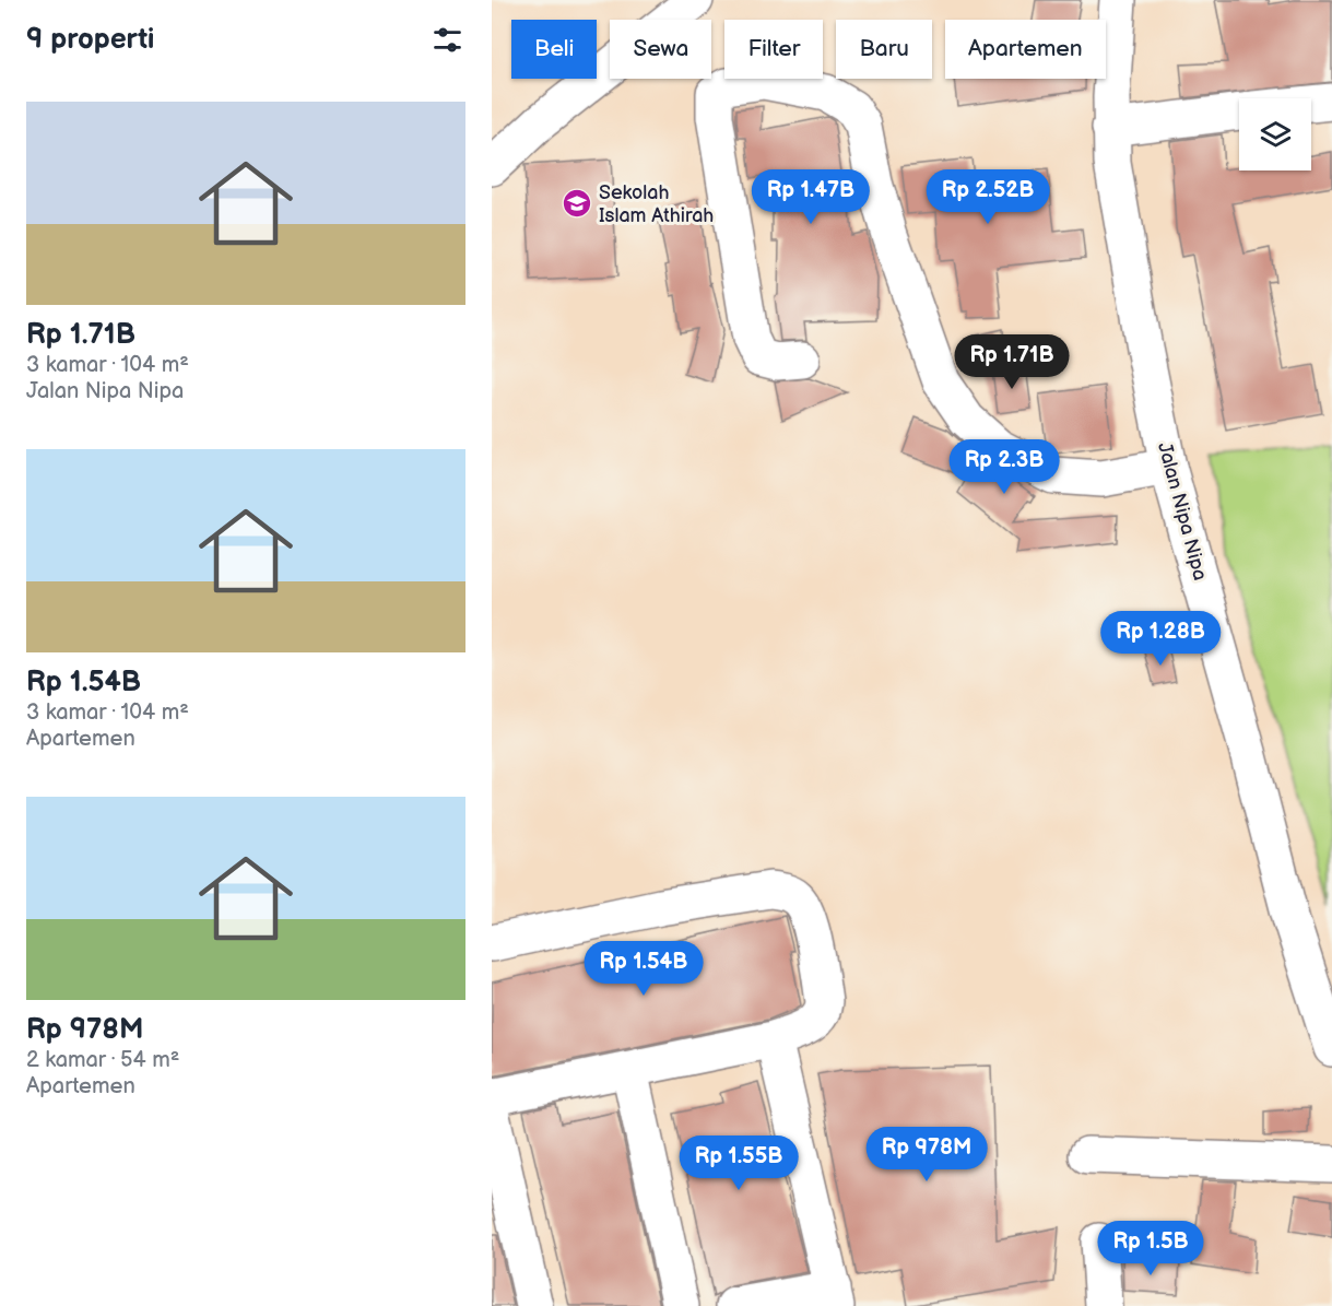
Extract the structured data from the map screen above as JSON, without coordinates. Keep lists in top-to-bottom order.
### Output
{
  "streets": {
    "street": ["Jalan Nipa Nipa"]
  },
  "places": {
    "school or university": ["Sekolah Islam Athirah"]
  },
  "page": {
    "heading": "9 properti",
    "chip": [
      "Beli",
      "Sewa",
      "Filter",
      "Baru",
      "Apartemen"
    ],
    "list": [
      {
        "name": "Rp 1.71B",
        "note": "3 kamar · 104 m² · Jalan Nipa Nipa"
      },
      {
        "name": "Rp 1.54B",
        "note": "3 kamar · 104 m² · Apartemen"
      },
      {
        "name": "Rp 978M",
        "note": "2 kamar · 54 m² · Apartemen"
      }
    ],
    "price": [
      "Rp 1.47B",
      "Rp 2.52B",
      "Rp 1.71B",
      "Rp 2.3B",
      "Rp 1.28B",
      "Rp 1.54B",
      "Rp 978M",
      "Rp 1.55B",
      "Rp 1.5B"
    ]
  }
}
